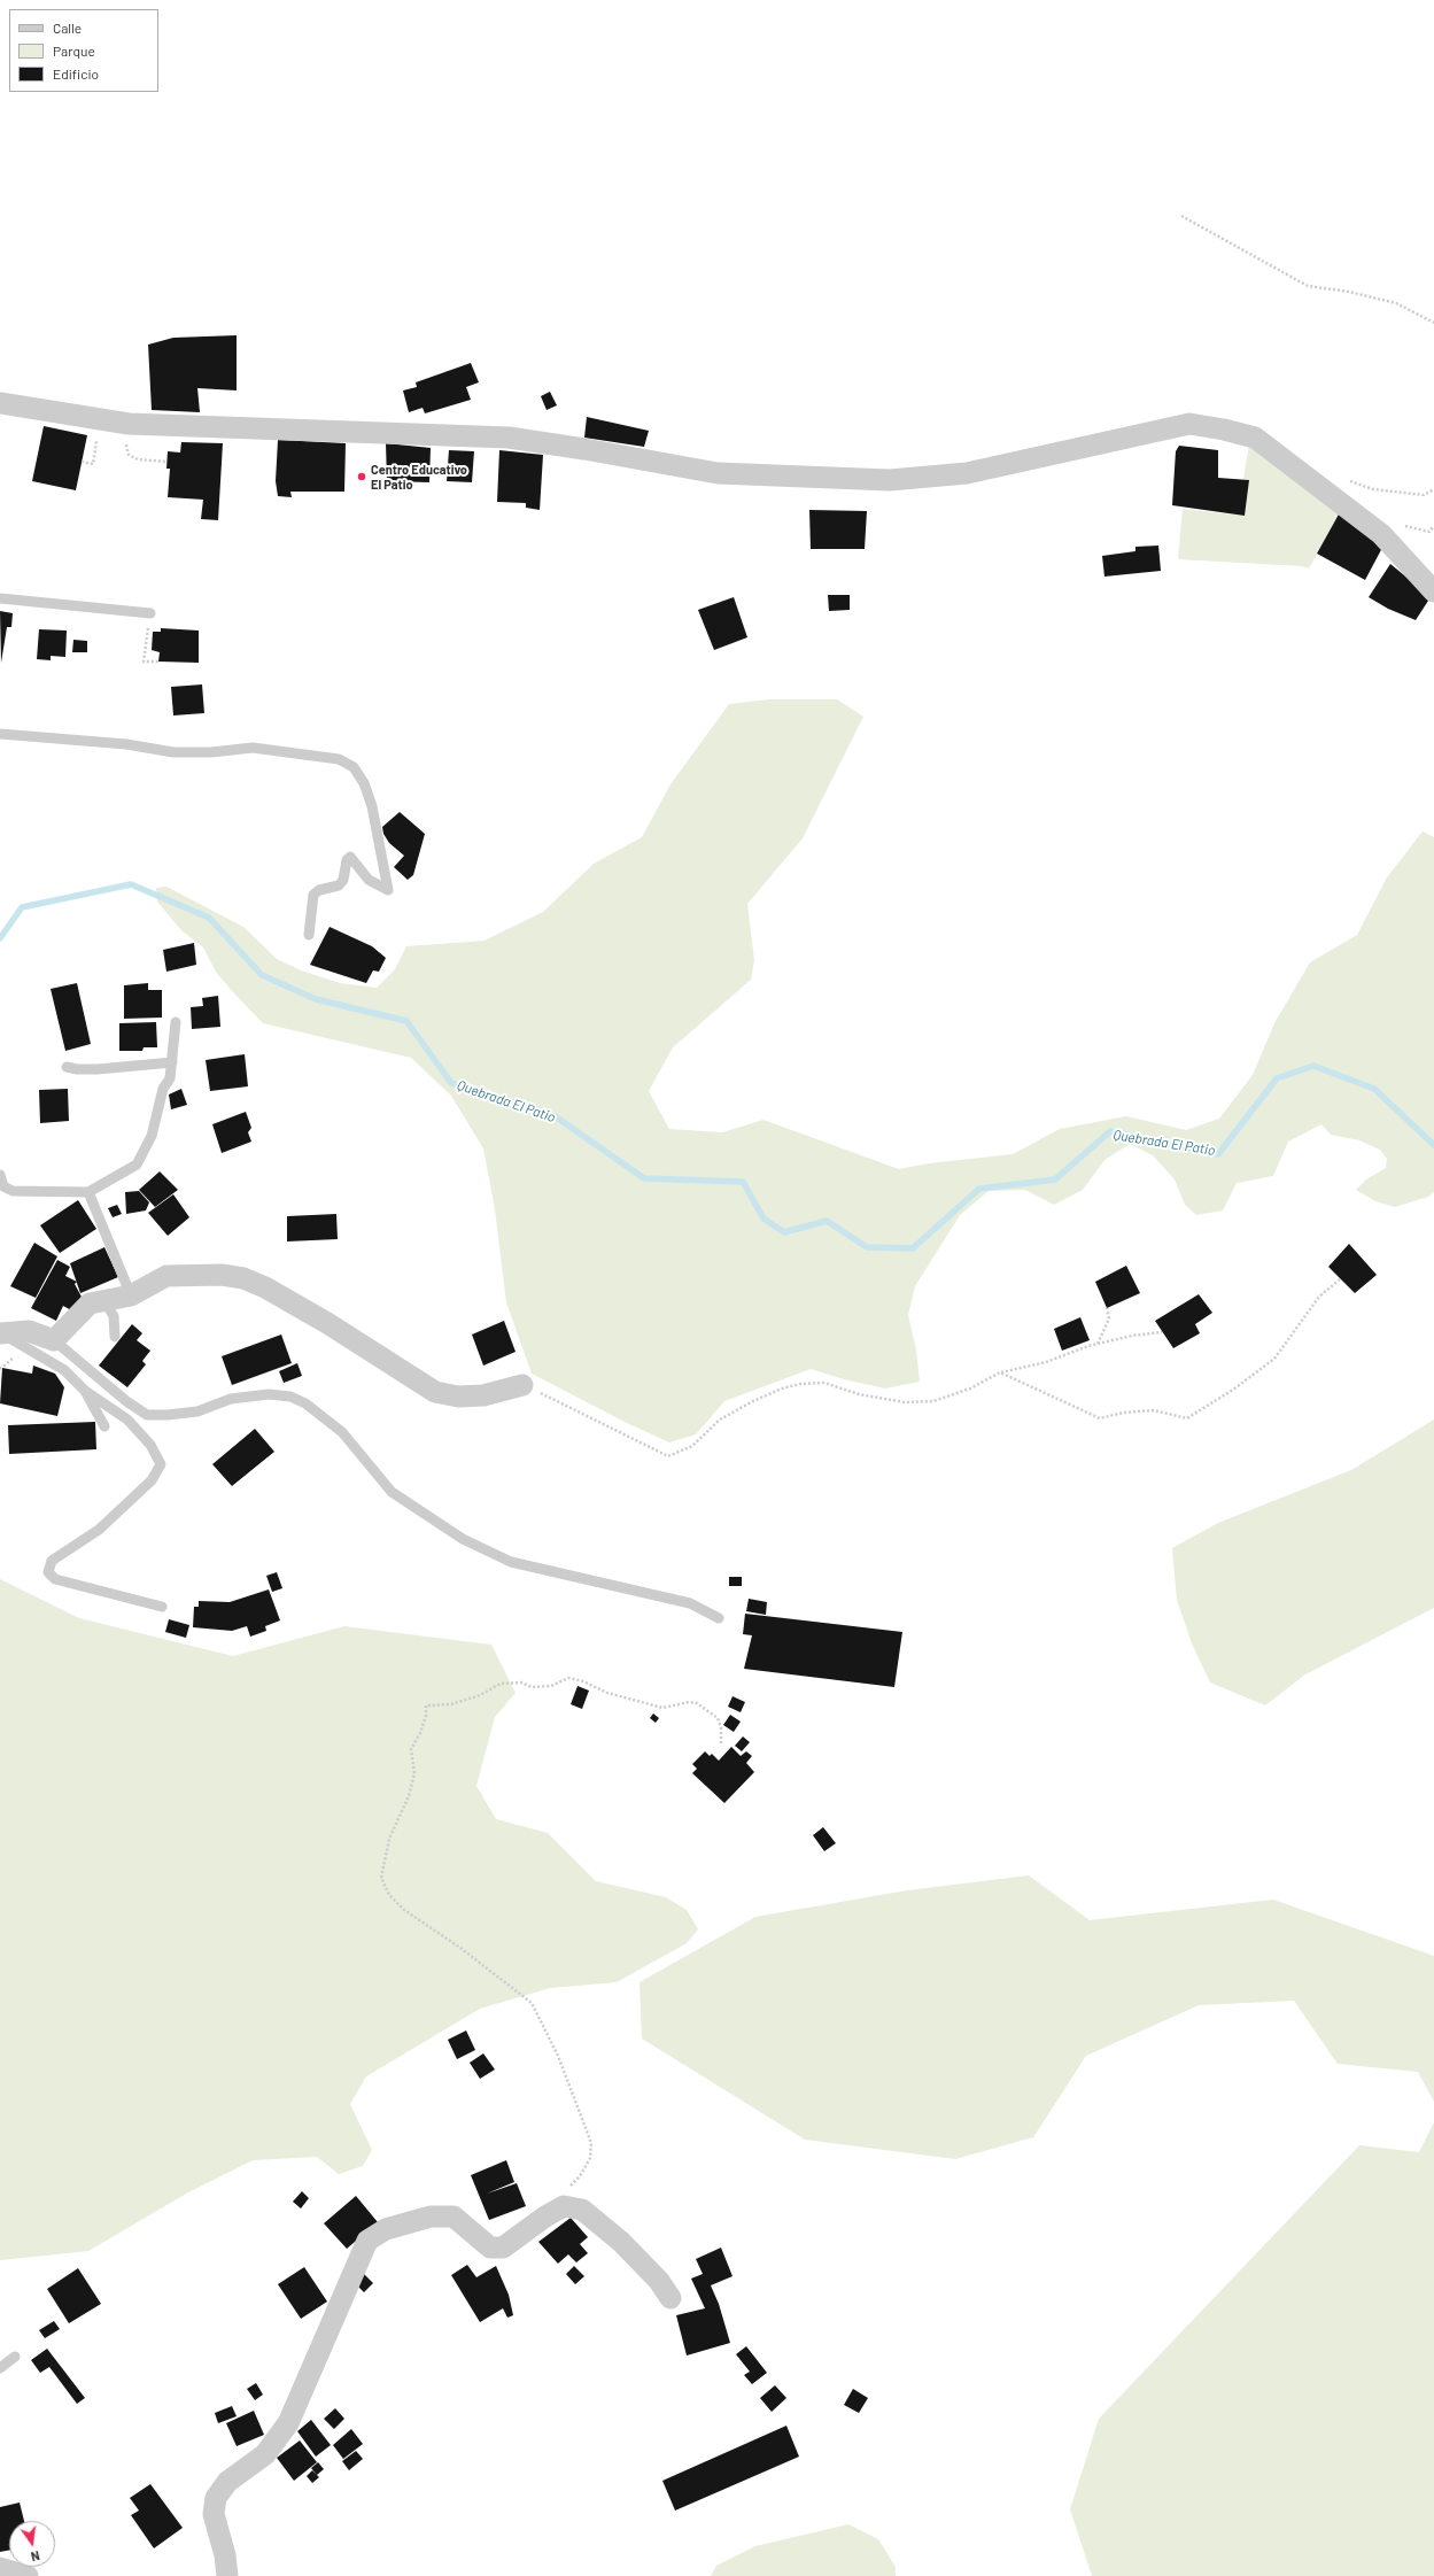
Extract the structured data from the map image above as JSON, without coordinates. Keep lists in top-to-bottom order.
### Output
{
  "water": ["Quebrada El Patio"],
  "places": ["Centro Educativo El Patio"],
  "legend": ["Calle", "Parque", "Edificio"],
  "north": "bottom"
}
